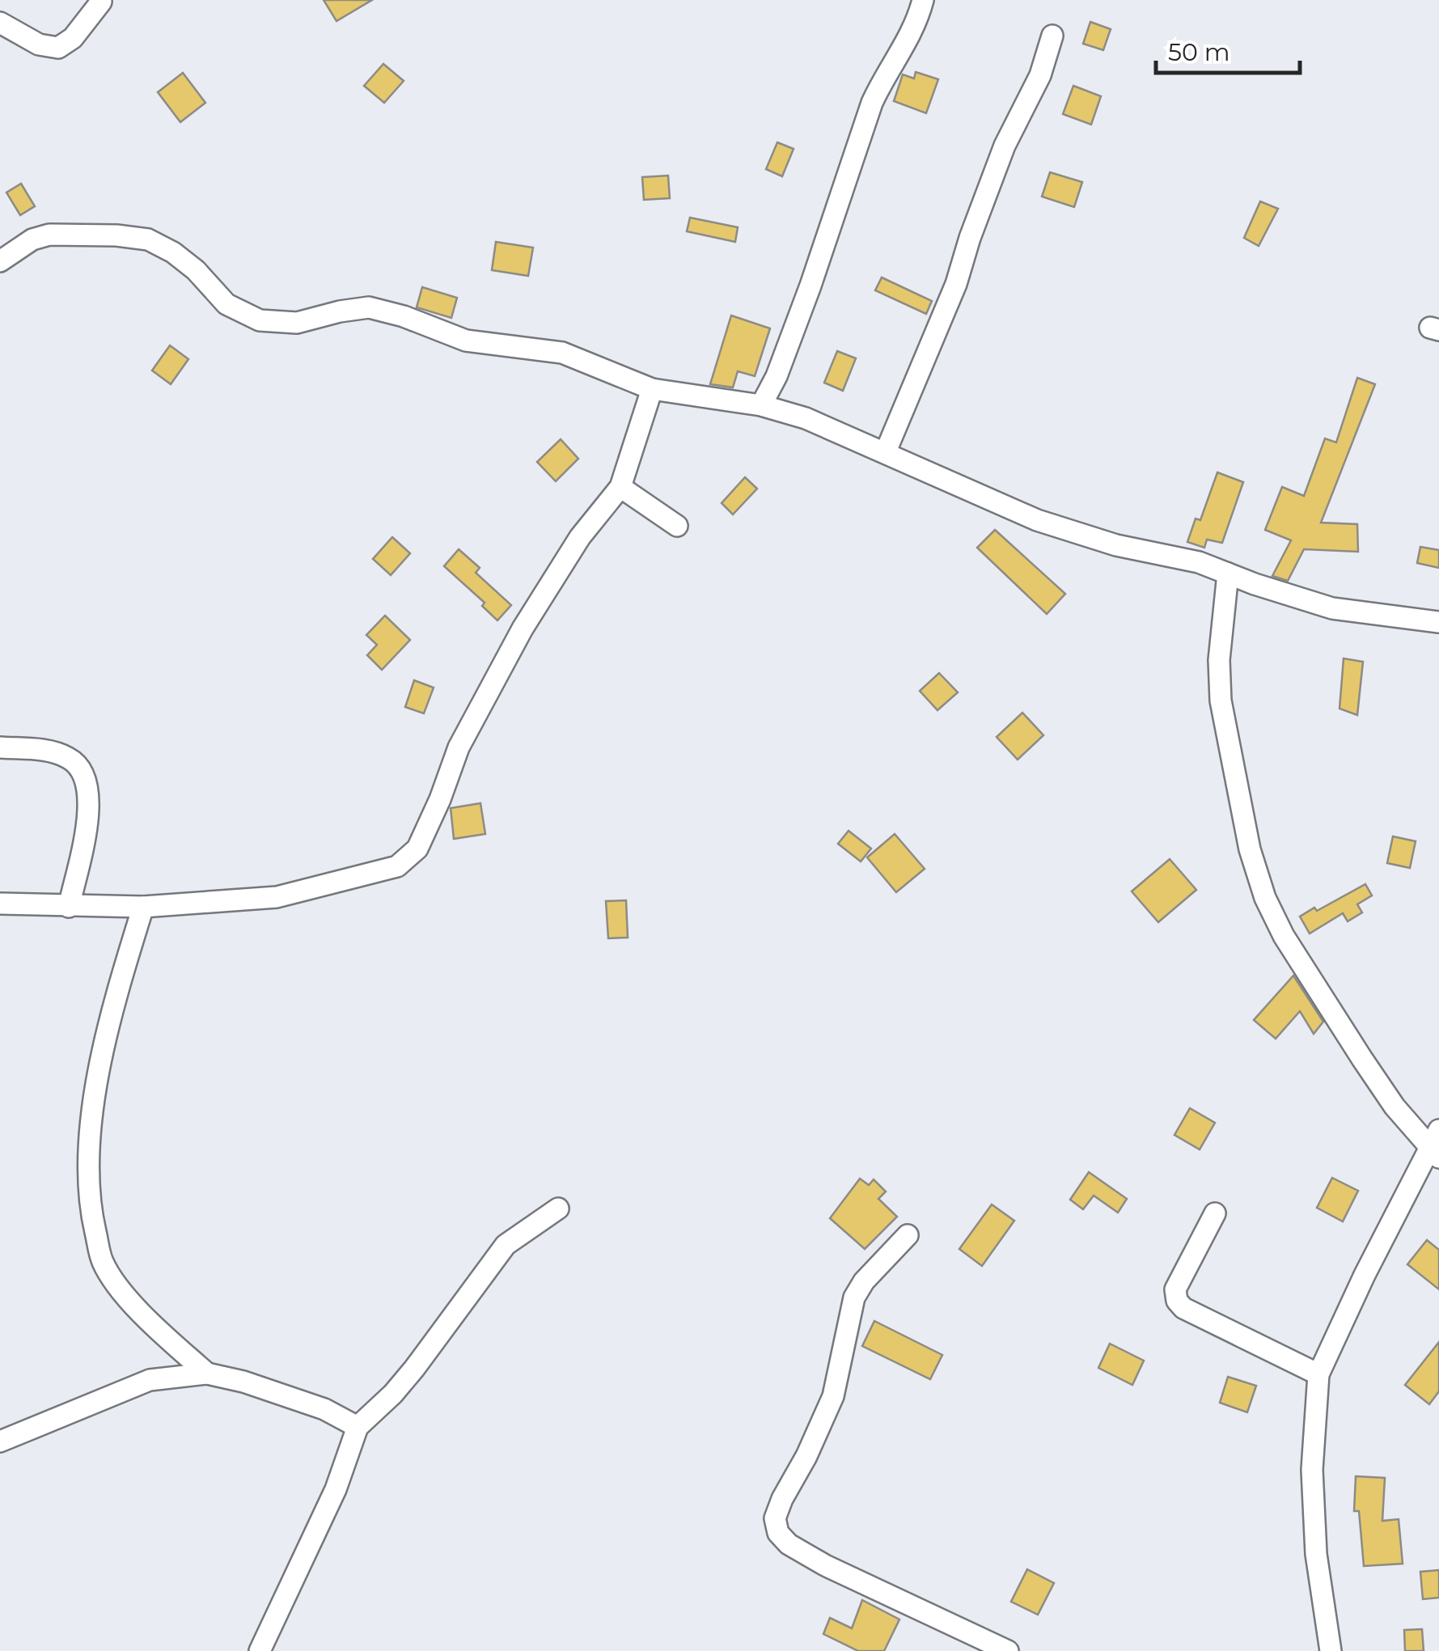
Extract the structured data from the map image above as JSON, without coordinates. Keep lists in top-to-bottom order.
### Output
{
  "scale_bar": "50 m"
}
